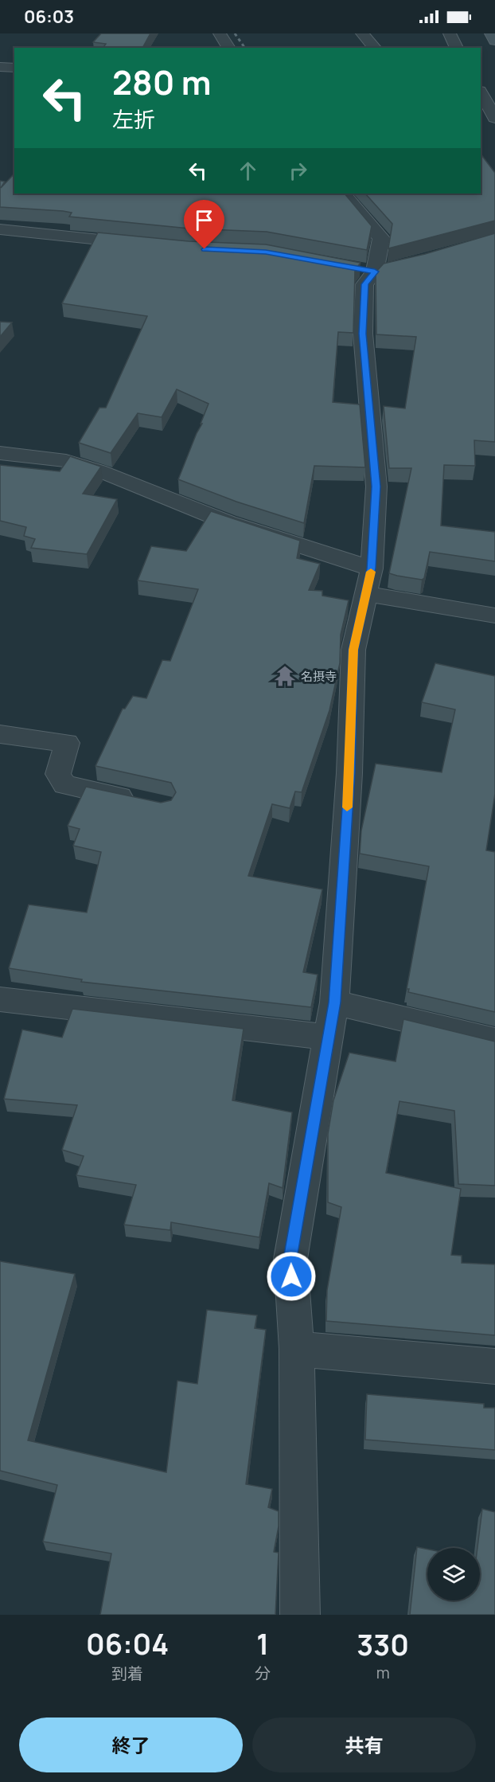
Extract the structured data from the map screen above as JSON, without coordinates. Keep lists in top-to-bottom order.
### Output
{
  "places": {
    "temple": ["名摂寺"]
  },
  "page": {
    "status": "06:03",
    "turn": ["280 m", "左折"],
    "eta": [
      "06:04",
      "到着",
      "1",
      "分",
      "330",
      "m"
    ],
    "buttons": ["終了", "共有"]
  }
}
